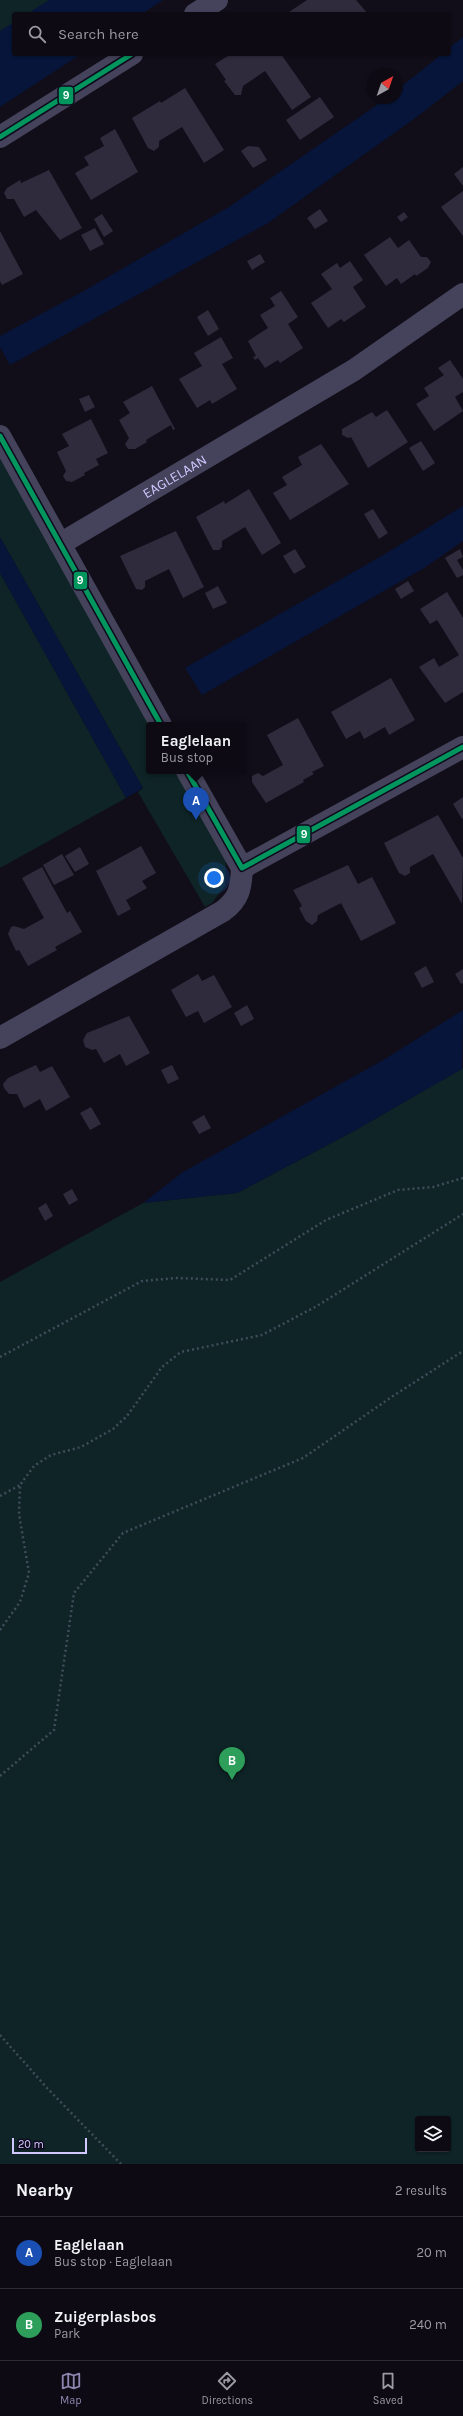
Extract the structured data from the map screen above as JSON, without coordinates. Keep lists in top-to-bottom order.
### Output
{
  "streets": {
    "street": ["EAGLELAAN"]
  },
  "lines": ["transit line 9"],
  "scale_bar": "20 m",
  "north": "top right",
  "page": {
    "search": "Search here",
    "popup": ["Eaglelaan", "Bus stop"],
    "pins": ["A", "B"],
    "scale": "20 m",
    "heading": ["Nearby", "2 results"],
    "list": [
      {
        "mark": "A",
        "name": "Eaglelaan",
        "note": "Bus stop · Eaglelaan",
        "value": "20 m"
      },
      {
        "mark": "B",
        "name": "Zuigerplasbos",
        "note": "Park",
        "value": "240 m"
      }
    ],
    "nav": ["Map", "Directions", "Saved"]
  }
}
